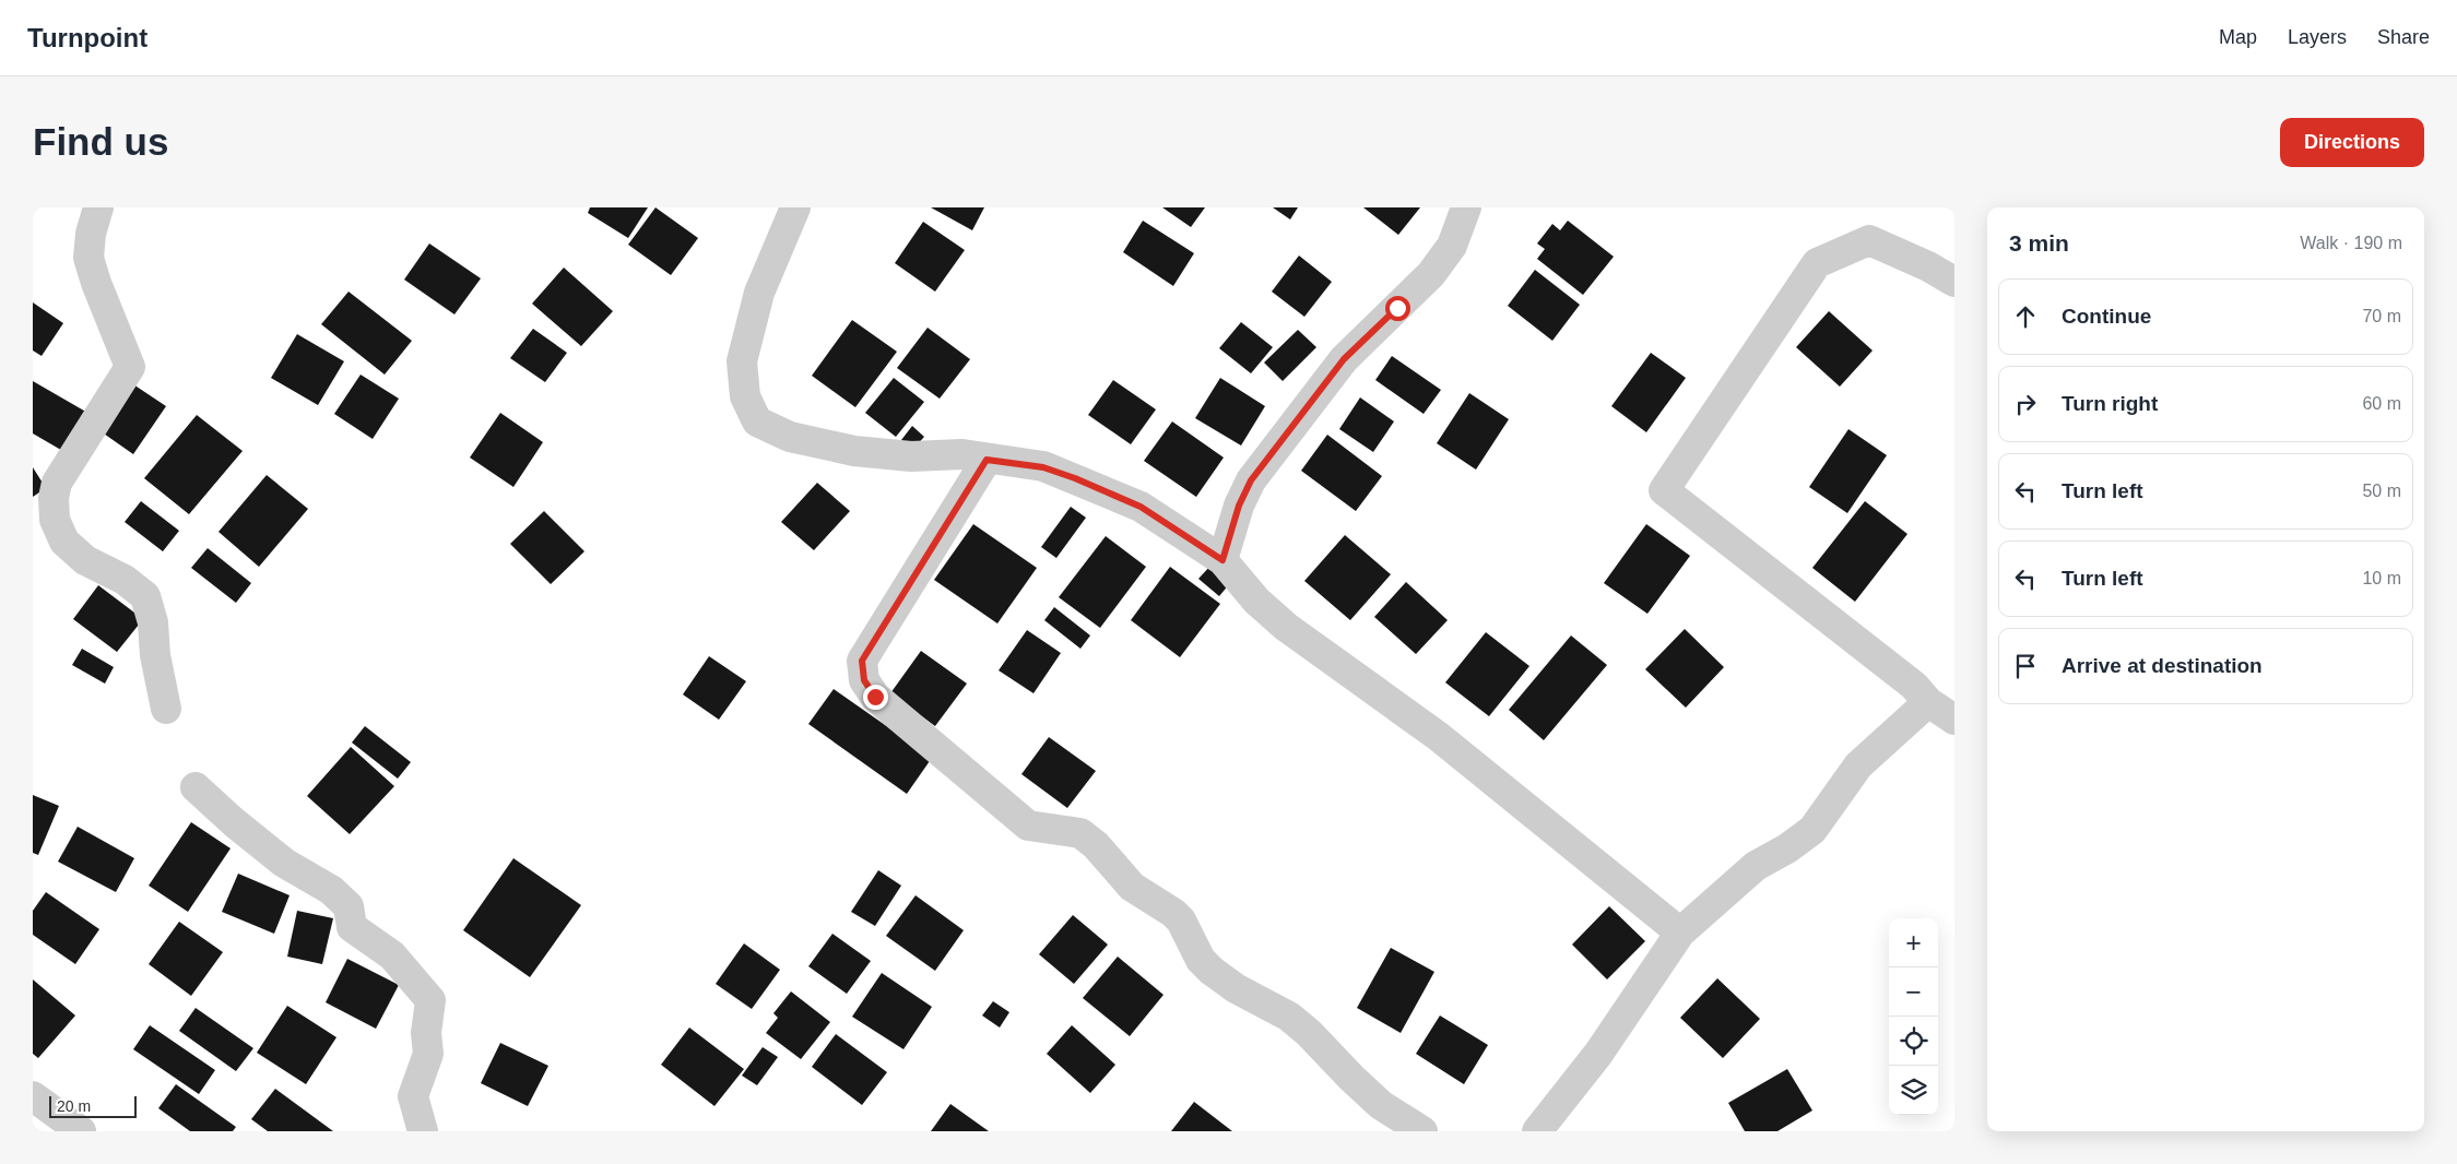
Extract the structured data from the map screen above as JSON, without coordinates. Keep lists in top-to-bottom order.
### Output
{
  "scale_bar": "20 m",
  "page": {
    "header": "Turnpoint",
    "nav": ["Map", "Layers", "Share"],
    "buttons": "Directions",
    "title": "Find us",
    "heading": ["3 min", "Walk · 190 m"],
    "list": [
      ["Continue", "70 m"],
      ["Turn right", "60 m"],
      ["Turn left", "50 m"],
      ["Turn left", "10 m"],
      "Arrive at destination"
    ],
    "map_buttons": ["+", "−"],
    "scale": "20 m"
  }
}
